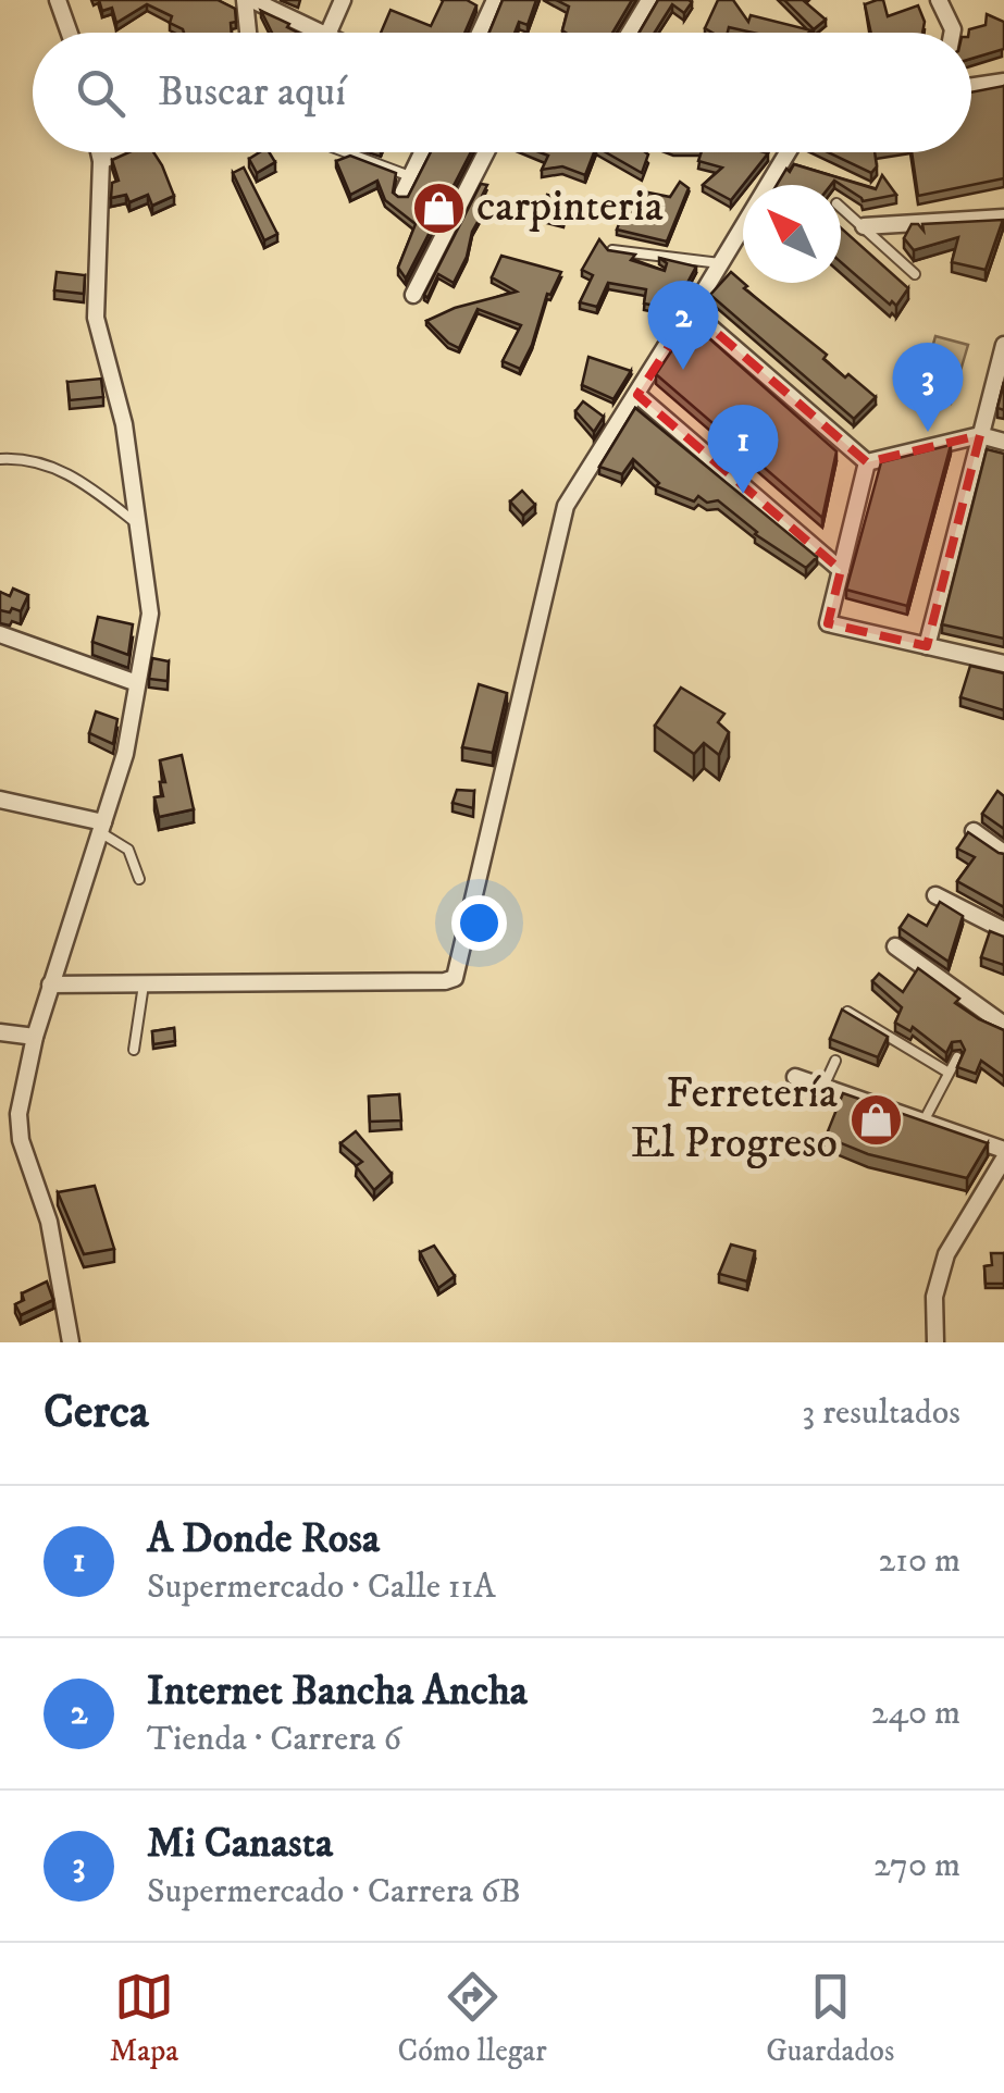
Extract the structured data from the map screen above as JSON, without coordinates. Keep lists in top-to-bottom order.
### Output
{
  "places": {
    "shop": ["carpinteria", "Ferretería El Progreso"]
  },
  "north": "top left",
  "page": {
    "search": "Buscar aquí",
    "pins": ["2", "3", "1"],
    "heading": ["Cerca", "3 resultados"],
    "list": [
      {
        "mark": "1",
        "name": "A Donde Rosa",
        "note": "Supermercado · Calle 11A",
        "value": "210 m"
      },
      {
        "mark": "2",
        "name": "Internet Bancha Ancha",
        "note": "Tienda · Carrera 6",
        "value": "240 m"
      },
      {
        "mark": "3",
        "name": "Mi Canasta",
        "note": "Supermercado · Carrera 6B",
        "value": "270 m"
      }
    ],
    "nav": ["Mapa", "Cómo llegar", "Guardados"]
  }
}
